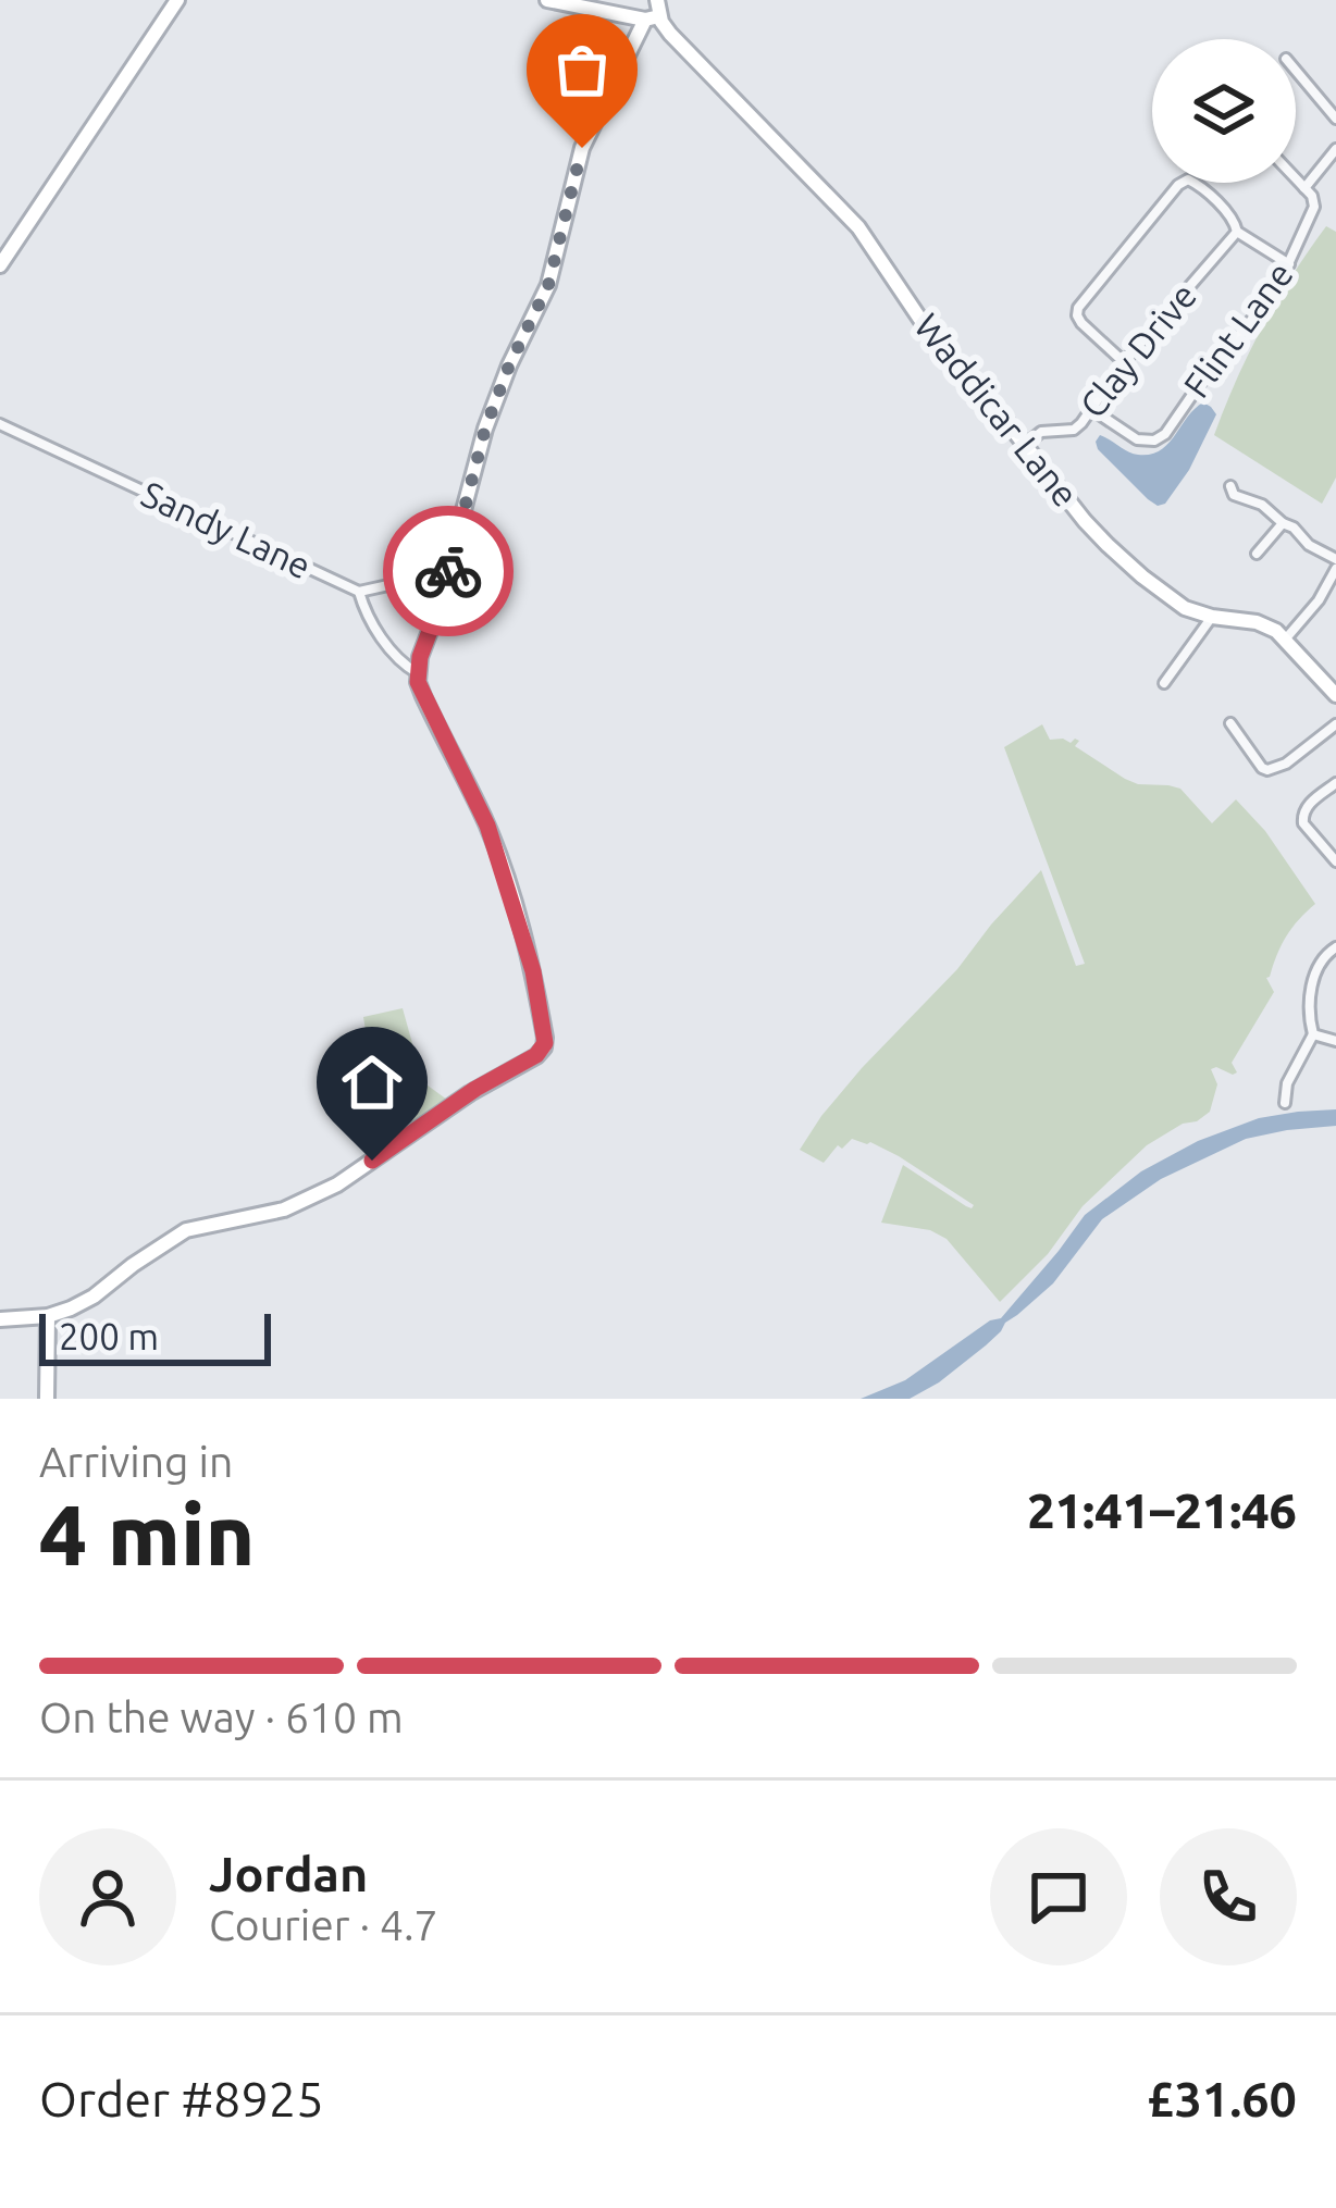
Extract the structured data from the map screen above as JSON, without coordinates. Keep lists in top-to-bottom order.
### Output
{
  "streets": {
    "street": [
      "Flint Lane",
      "Clay Drive",
      "Waddicar Lane",
      "Sandy Lane"
    ]
  },
  "crossings": [
    ["Flint Lane", "Clay Drive"],
    ["Clay Drive", "Waddicar Lane"]
  ],
  "scale_bar": "200 m",
  "page": {
    "scale": "200 m",
    "heading": ["4 min", "Arriving in", "21:41–21:46"],
    "panel": [
      "Jordan",
      "Courier · 4.7",
      "Order #8925",
      "£31.60"
    ],
    "bar": "On the way · 610 m"
  }
}
